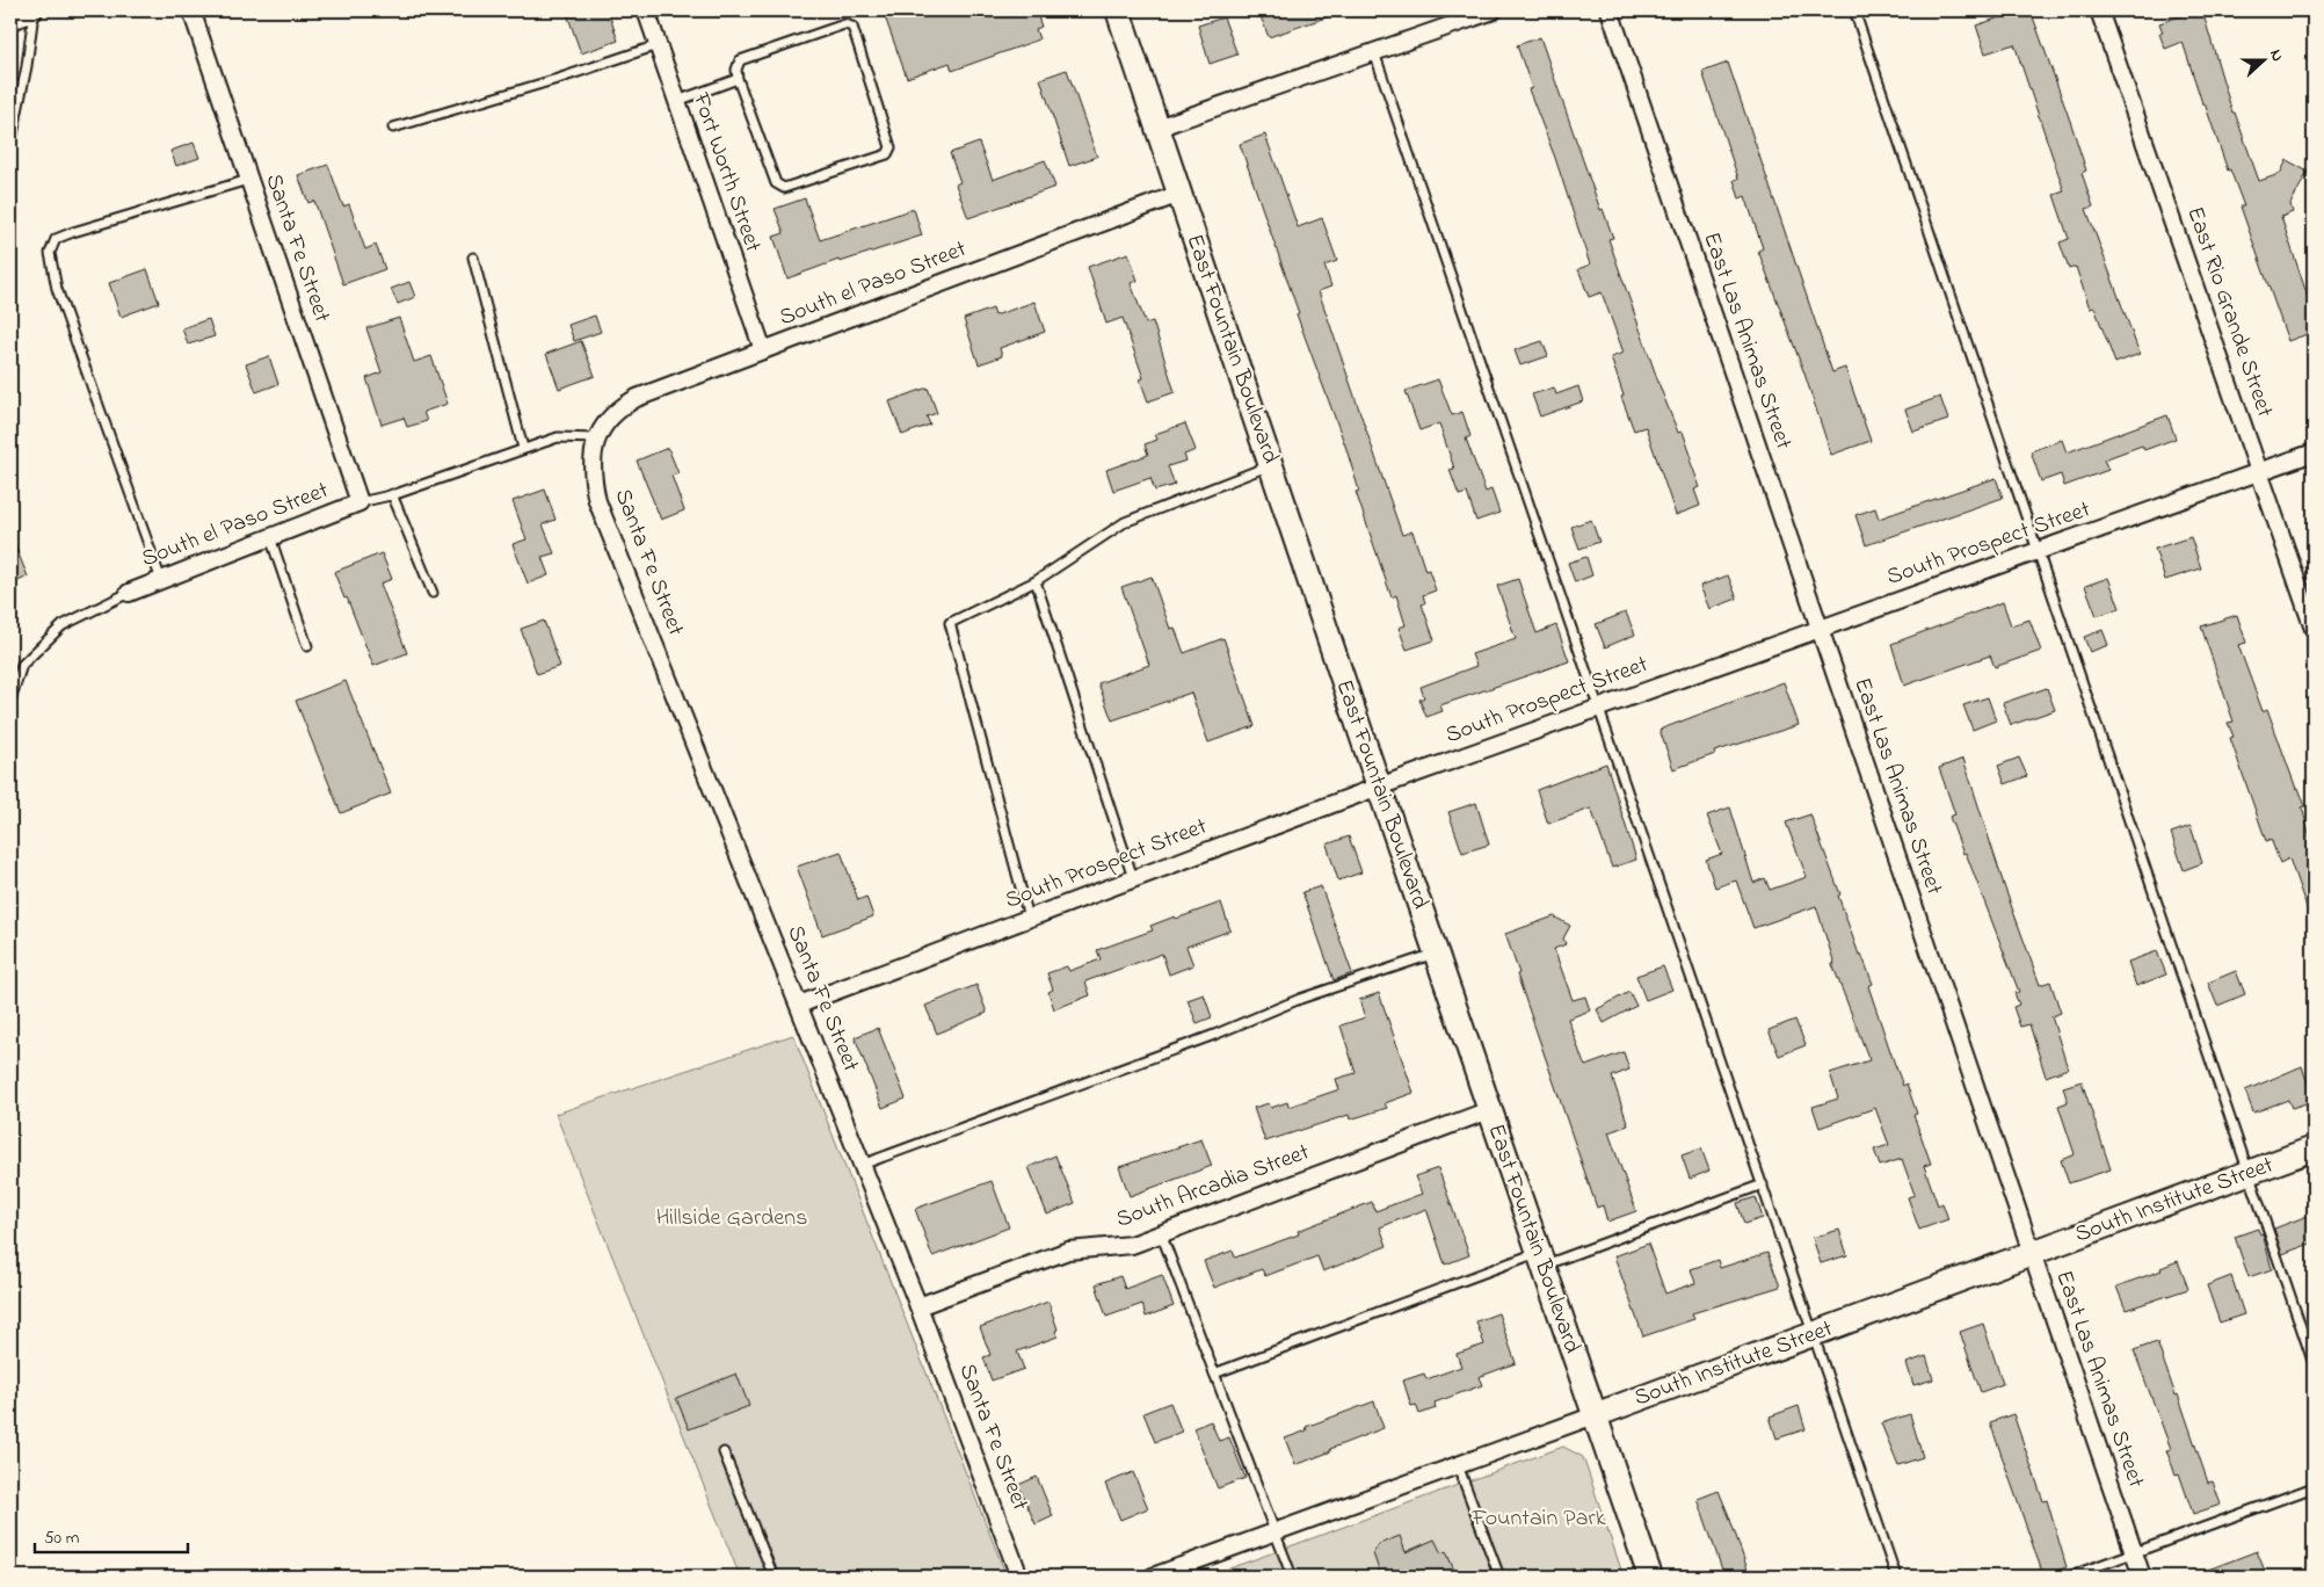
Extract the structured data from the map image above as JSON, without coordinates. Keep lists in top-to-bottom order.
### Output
{
  "streets": {
    "main road": ["East Fountain Boulevard", "South Institute Street"],
    "street": [
      "Fort Worth Street",
      "Santa Fe Street",
      "South el Paso Street",
      "East Rio Grande Street",
      "East Las Animas Street",
      "South Prospect Street",
      "South Arcadia Street"
    ]
  },
  "crossings": [
    ["Fort Worth Street", "South el Paso Street"],
    ["Santa Fe Street", "South el Paso Street"],
    ["Santa Fe Street", "South Prospect Street"],
    ["Santa Fe Street", "South Arcadia Street"],
    ["South el Paso Street", "East Fountain Boulevard"],
    ["East Rio Grande Street", "South Prospect Street"],
    ["East Las Animas Street", "South Prospect Street"],
    ["East Las Animas Street", "South Institute Street"],
    ["East Fountain Boulevard", "South Prospect Street"],
    ["East Fountain Boulevard", "South Arcadia Street"],
    ["East Fountain Boulevard", "South Institute Street"]
  ],
  "parks": ["Hillside Gardens", "Fountain Park"],
  "scale_bar": "50 m",
  "north": "right"
}
